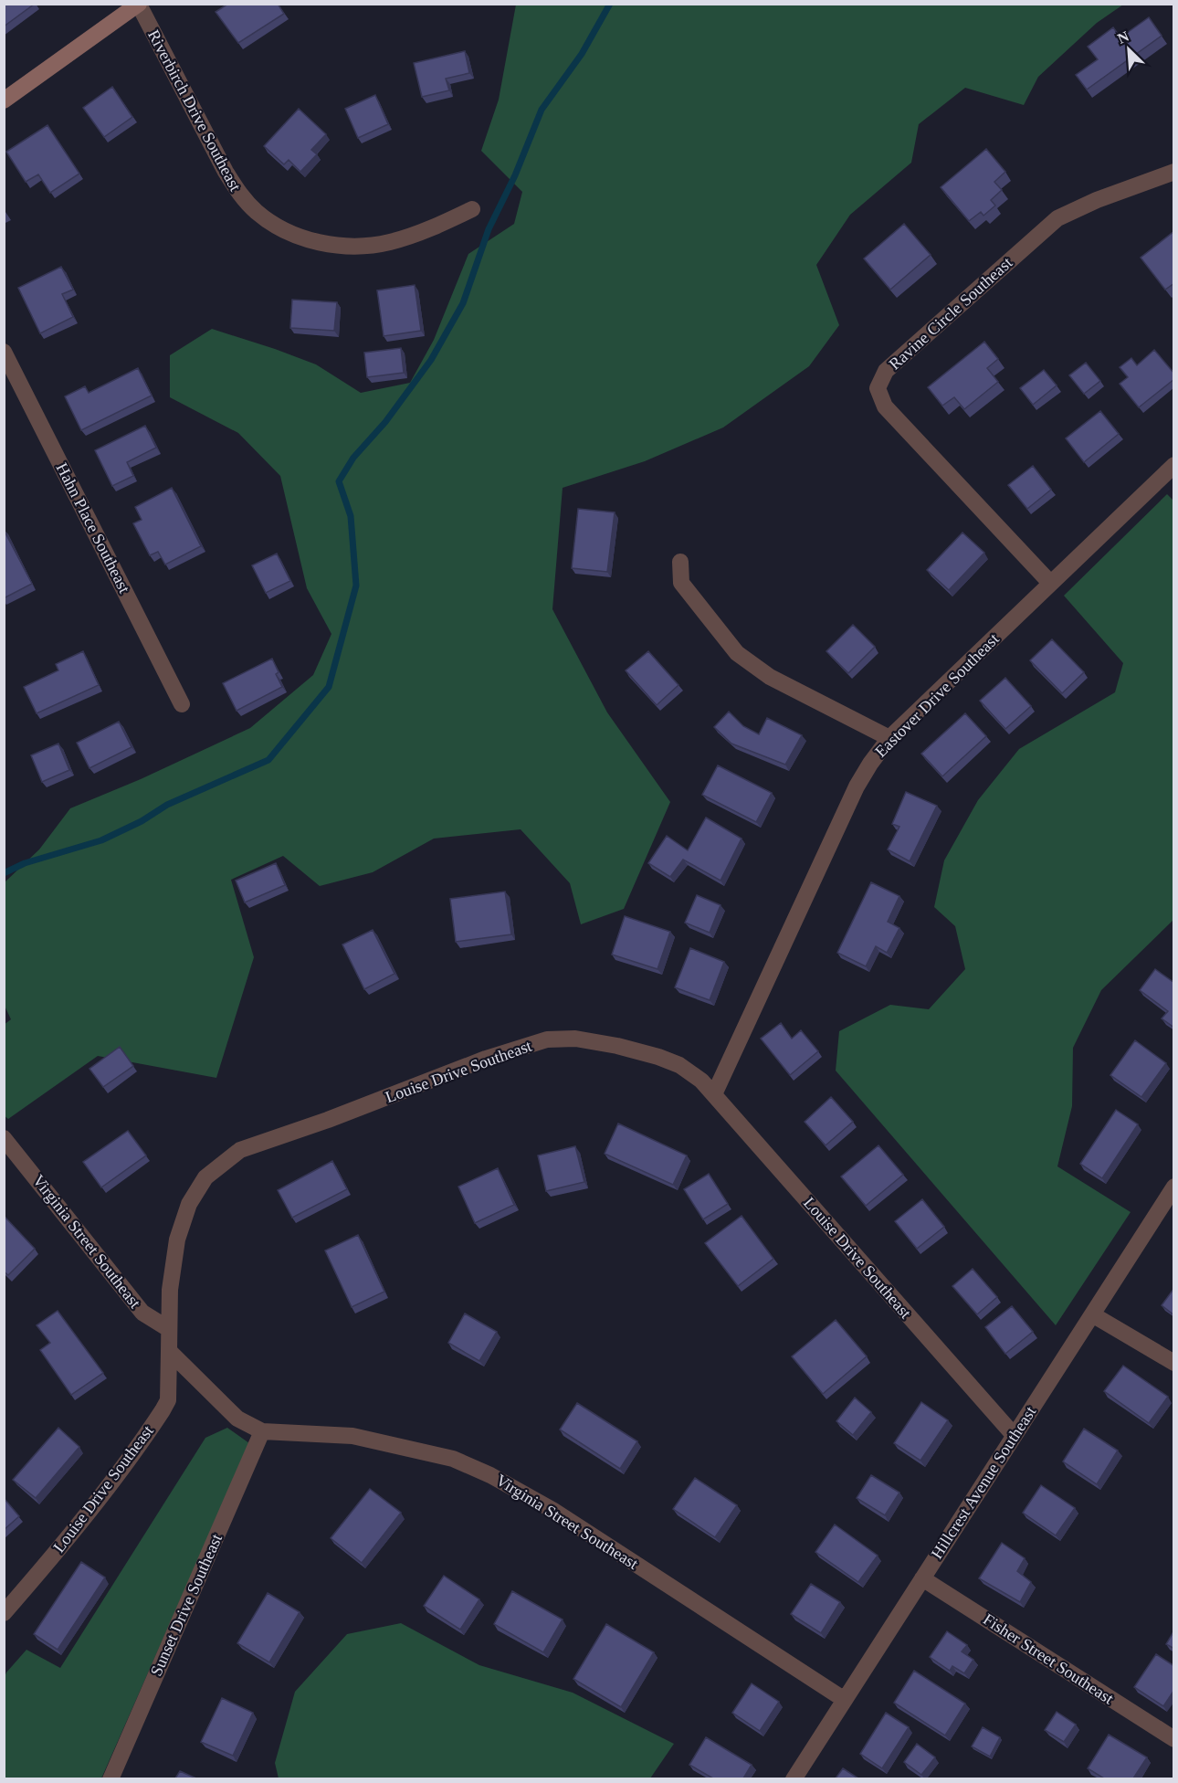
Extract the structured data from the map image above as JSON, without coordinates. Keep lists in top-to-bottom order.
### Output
{
  "streets": {
    "street": [
      "Riverbirch Drive Southeast",
      "Ravine Circle Southeast",
      "Hahn Place Southeast",
      "Eastover Drive Southeast",
      "Louise Drive Southeast",
      "Virginia Street Southeast",
      "Hillcrest Avenue Southeast",
      "Sunset Drive Southeast",
      "Fisher Street Southeast"
    ]
  },
  "crossings": [
    ["Ravine Circle Southeast", "Eastover Drive Southeast"],
    ["Eastover Drive Southeast", "Louise Drive Southeast"],
    ["Louise Drive Southeast", "Virginia Street Southeast"],
    ["Louise Drive Southeast", "Hillcrest Avenue Southeast"],
    ["Virginia Street Southeast", "Hillcrest Avenue Southeast"],
    ["Virginia Street Southeast", "Sunset Drive Southeast"],
    ["Hillcrest Avenue Southeast", "Fisher Street Southeast"]
  ],
  "north": "top left"
}
